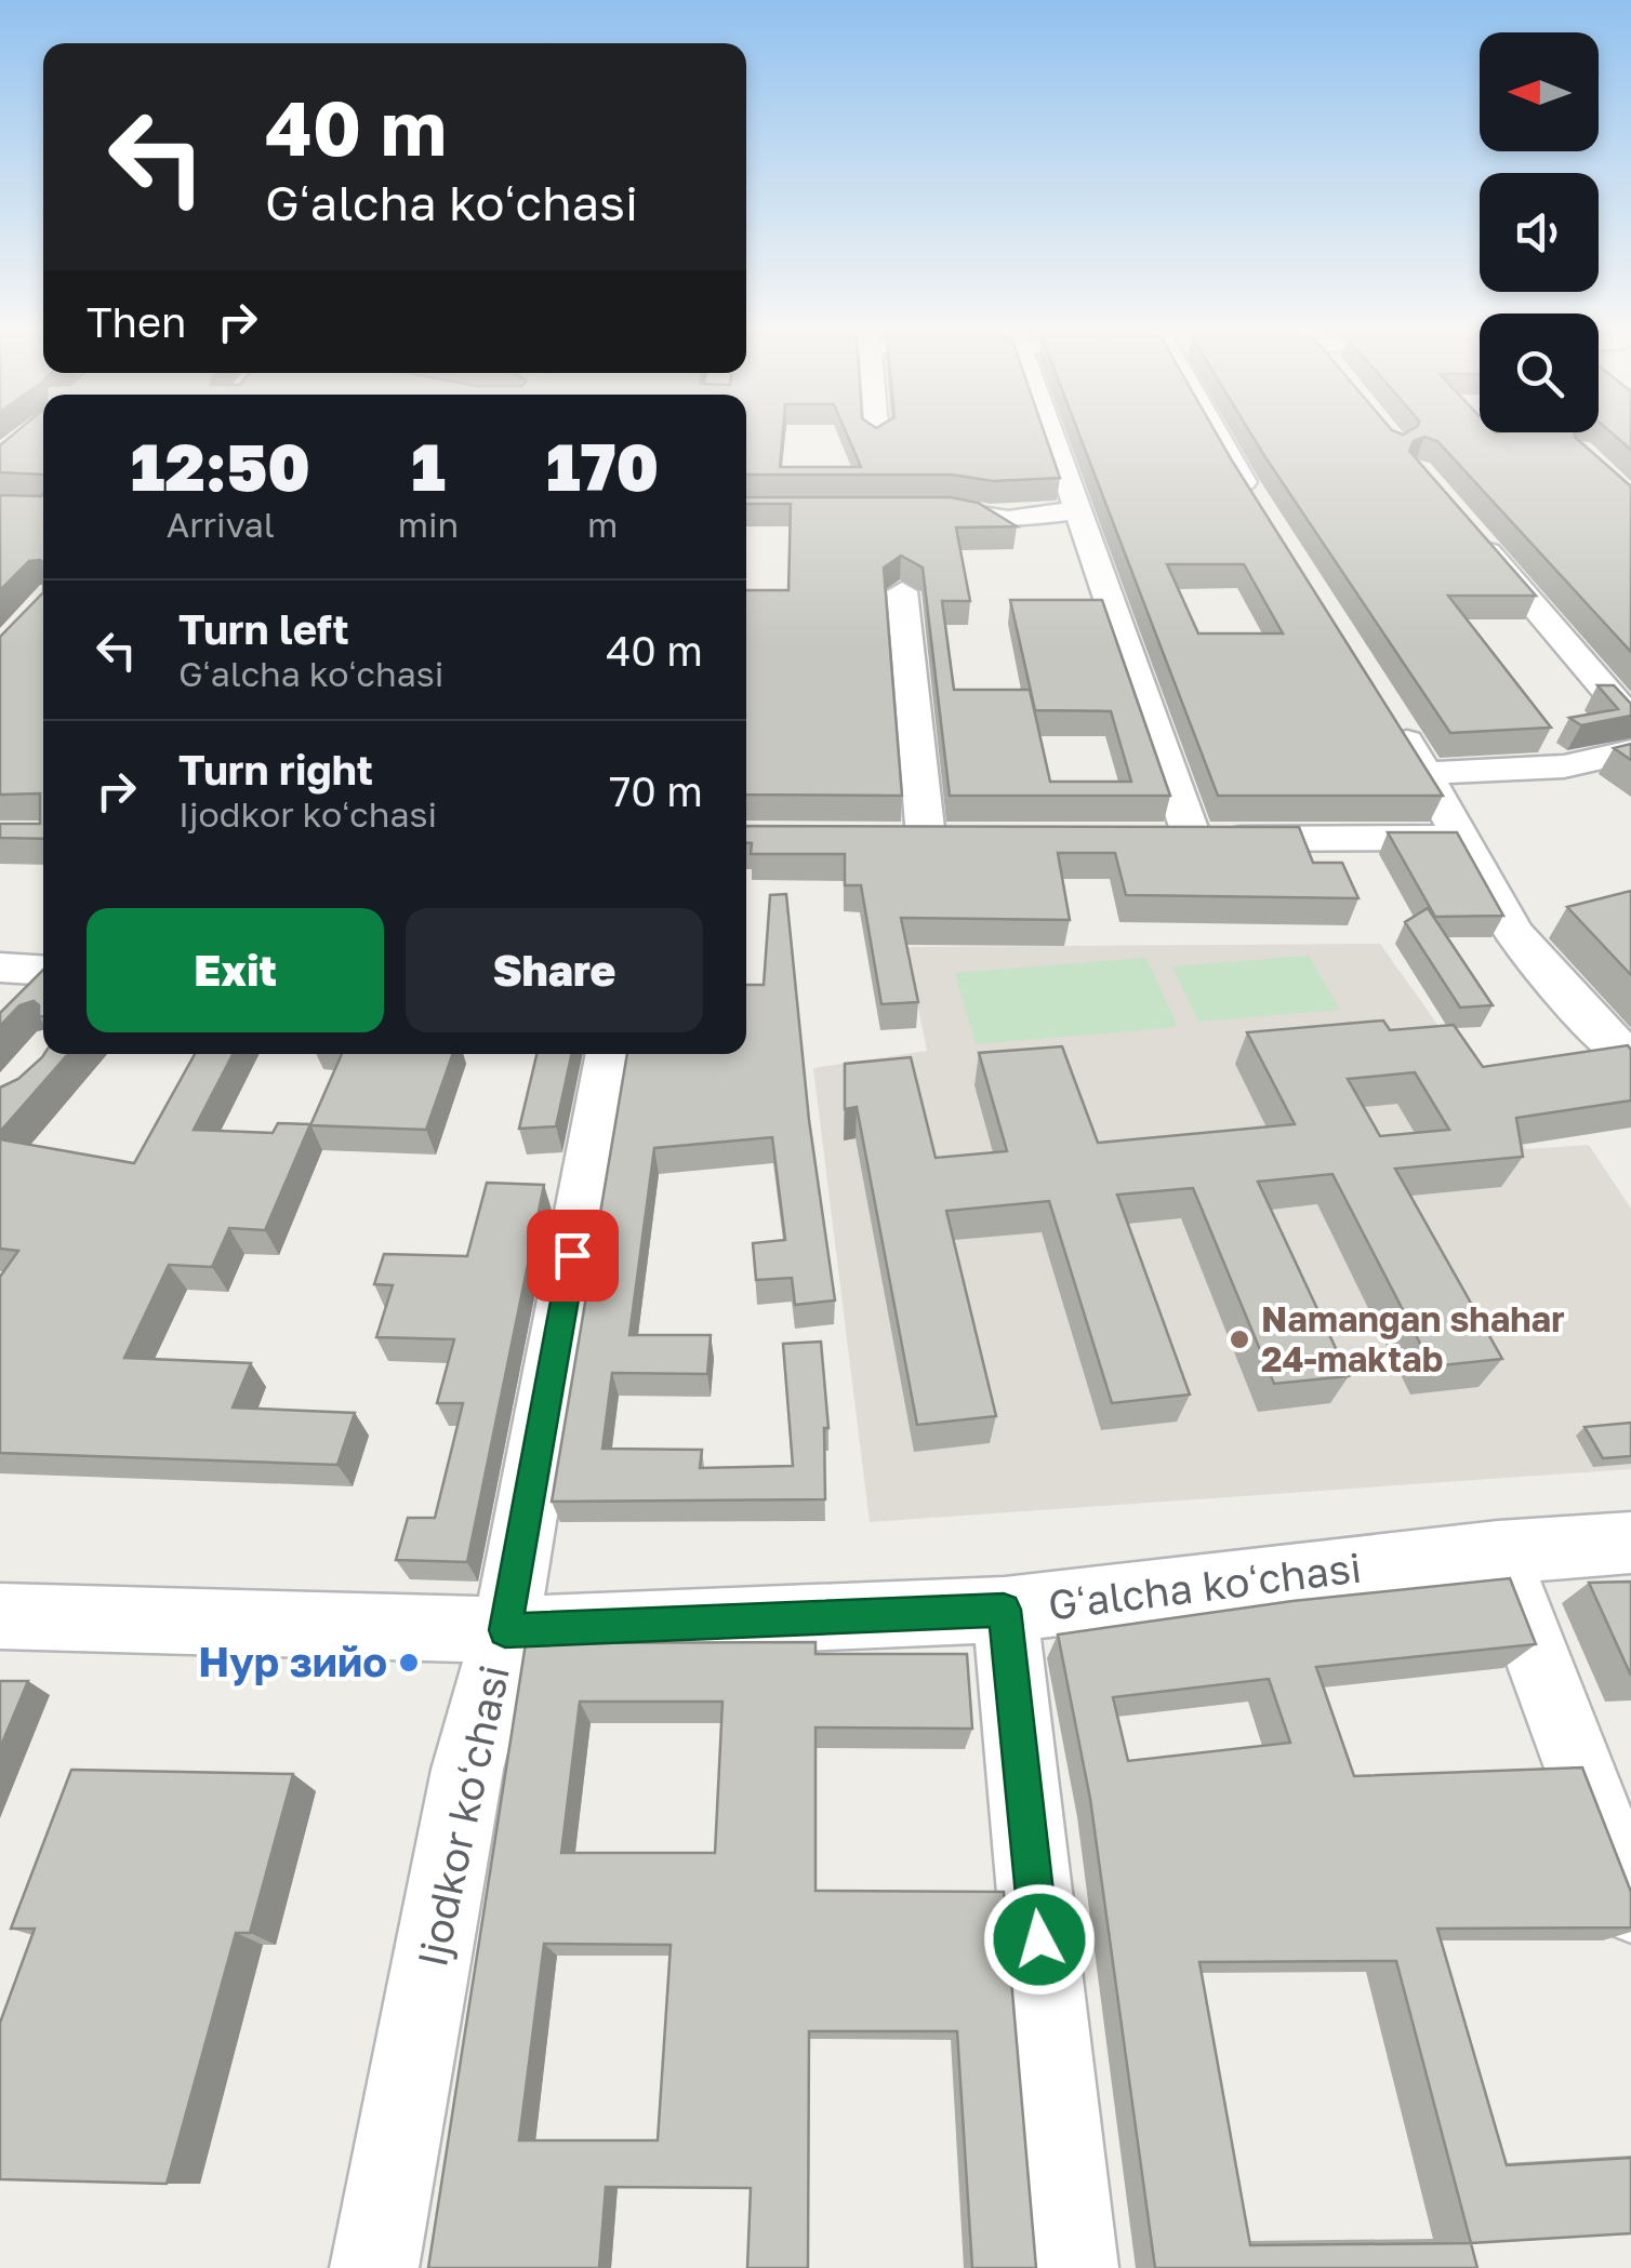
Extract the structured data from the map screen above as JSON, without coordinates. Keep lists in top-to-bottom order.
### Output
{
  "streets": {
    "street": ["Gʻalcha koʻchasi", "Ijodkor koʻchasi"]
  },
  "crossings": [
    ["Gʻalcha koʻchasi", "Ijodkor koʻchasi"]
  ],
  "places": ["Namangan shahar 24-maktab", "Нур зийо"],
  "north": "left",
  "page": {
    "turn": ["40 m", "Gʻalcha koʻchasi"],
    "then": "Then",
    "eta": [
      "12:50",
      "Arrival",
      "1",
      "min",
      "170",
      "m"
    ],
    "list": [
      {
        "name": "Turn left",
        "note": "Gʻalcha koʻchasi",
        "value": "40 m"
      },
      {
        "name": "Turn right",
        "note": "Ijodkor koʻchasi",
        "value": "70 m"
      }
    ],
    "buttons": ["Exit", "Share"]
  }
}
